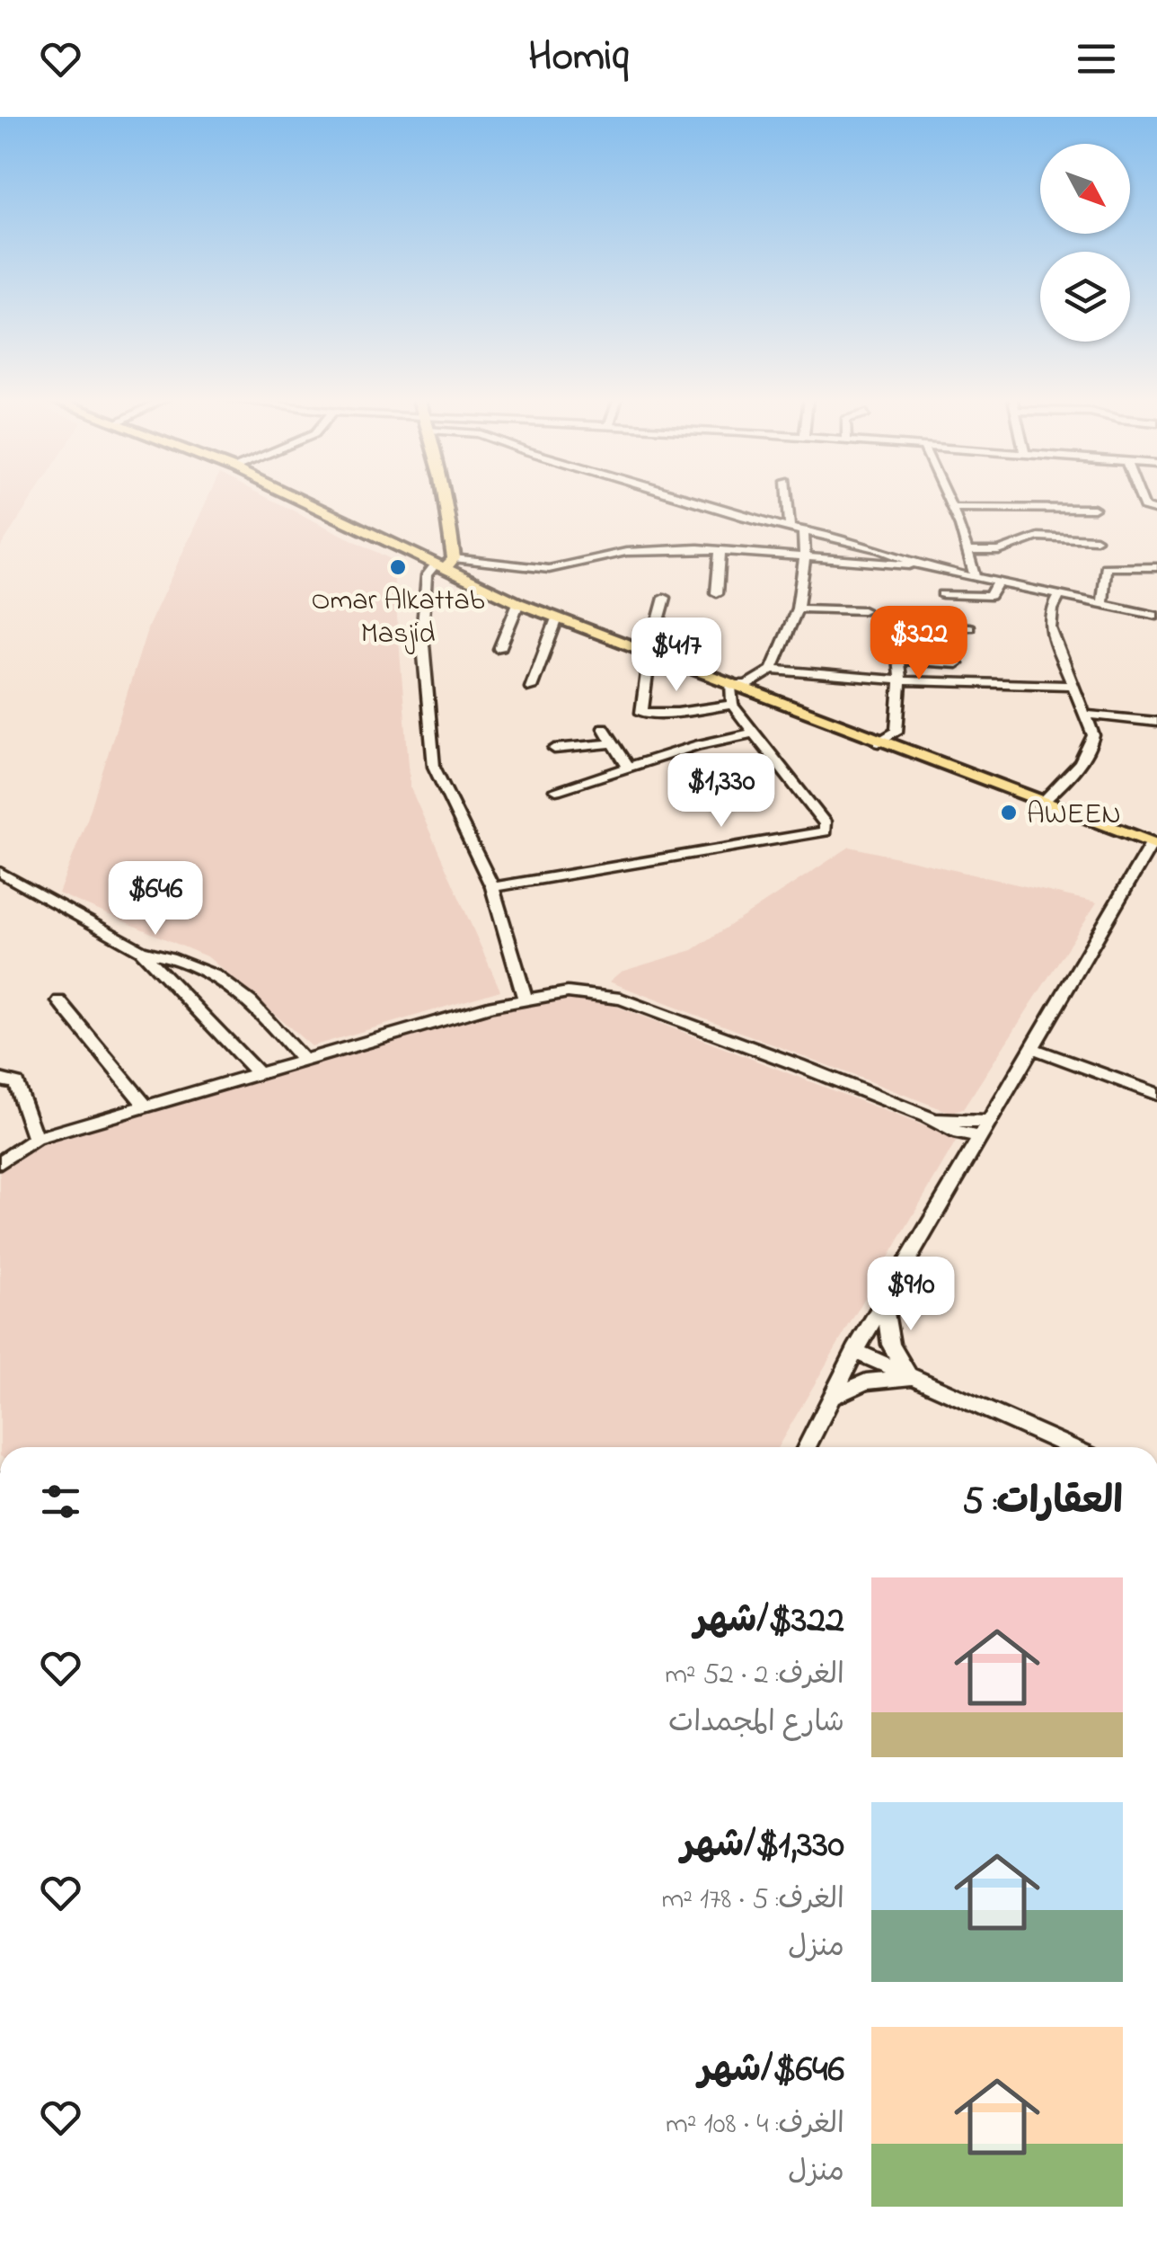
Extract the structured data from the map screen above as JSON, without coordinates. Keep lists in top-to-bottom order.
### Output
{
  "places": ["Omar Alkattab Masjid", "AWEEN"],
  "north": "bottom right",
  "page": {
    "header": "Homiq",
    "price": [
      "$322",
      "$417",
      "$1,330",
      "$646",
      "$910"
    ],
    "heading": "العقارات: 5",
    "list": [
      {
        "name": "$322/شهر",
        "note": "الغرف: 2 · 52 m² · شارع المجمدات"
      },
      {
        "name": "$1,330/شهر",
        "note": "الغرف: 5 · 178 m² · منزل"
      },
      {
        "name": "$646/شهر",
        "note": "الغرف: 4 · 108 m² · منزل"
      }
    ]
  }
}
